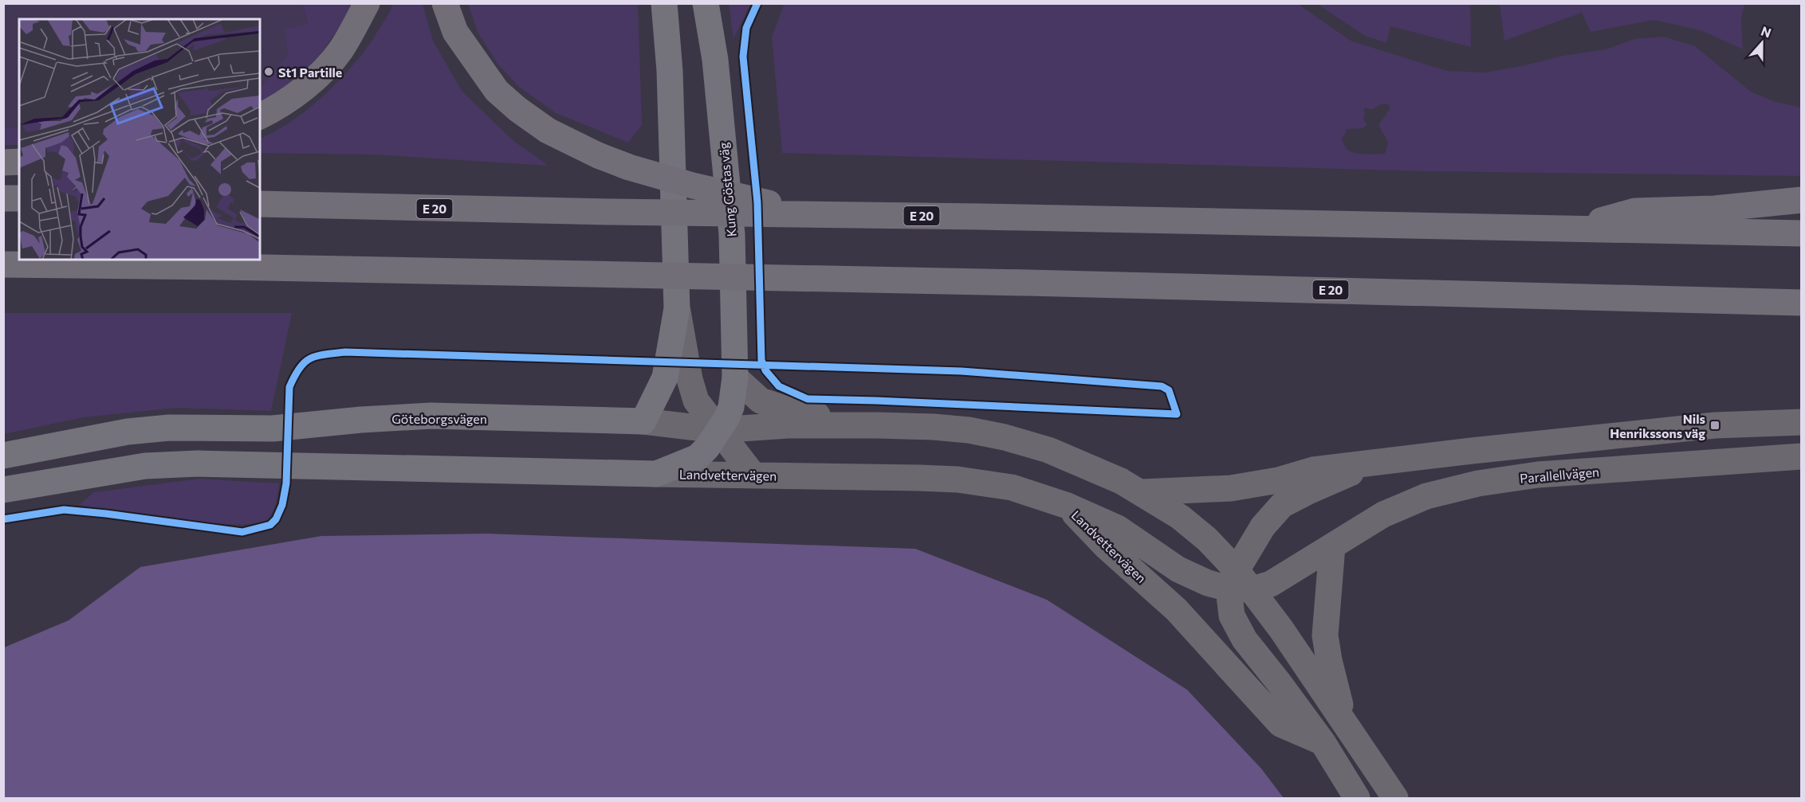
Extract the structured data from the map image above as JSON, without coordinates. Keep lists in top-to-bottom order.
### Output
{
  "streets": {
    "highway": ["E 20"],
    "main road": ["Kung Göstas väg", "Göteborgsvägen"],
    "street": ["Landvettervägen", "Parallellvägen"]
  },
  "crossings": [
    ["Kung Göstas väg", "Göteborgsvägen"],
    ["Kung Göstas väg", "Landvettervägen"]
  ],
  "places": {
    "other": ["St1 Partille"],
    "transit": ["Nils Henrikssons väg"]
  },
  "north": "top"
}
